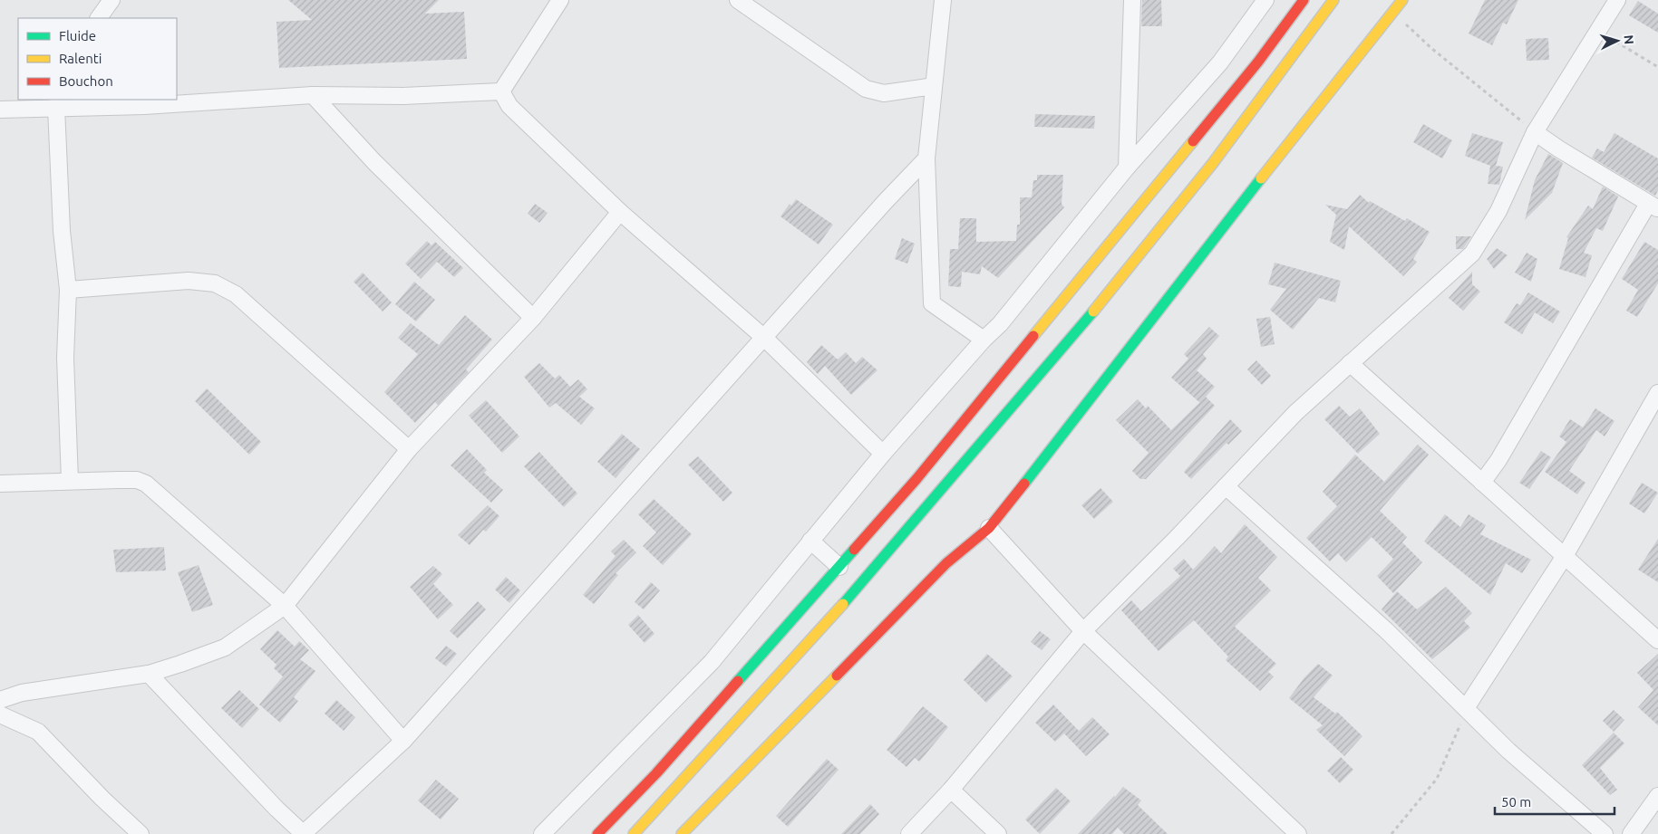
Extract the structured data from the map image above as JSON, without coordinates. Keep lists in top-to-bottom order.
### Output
{
  "legend": ["Fluide", "Ralenti", "Bouchon"],
  "scale_bar": "50 m",
  "north": "right"
}
